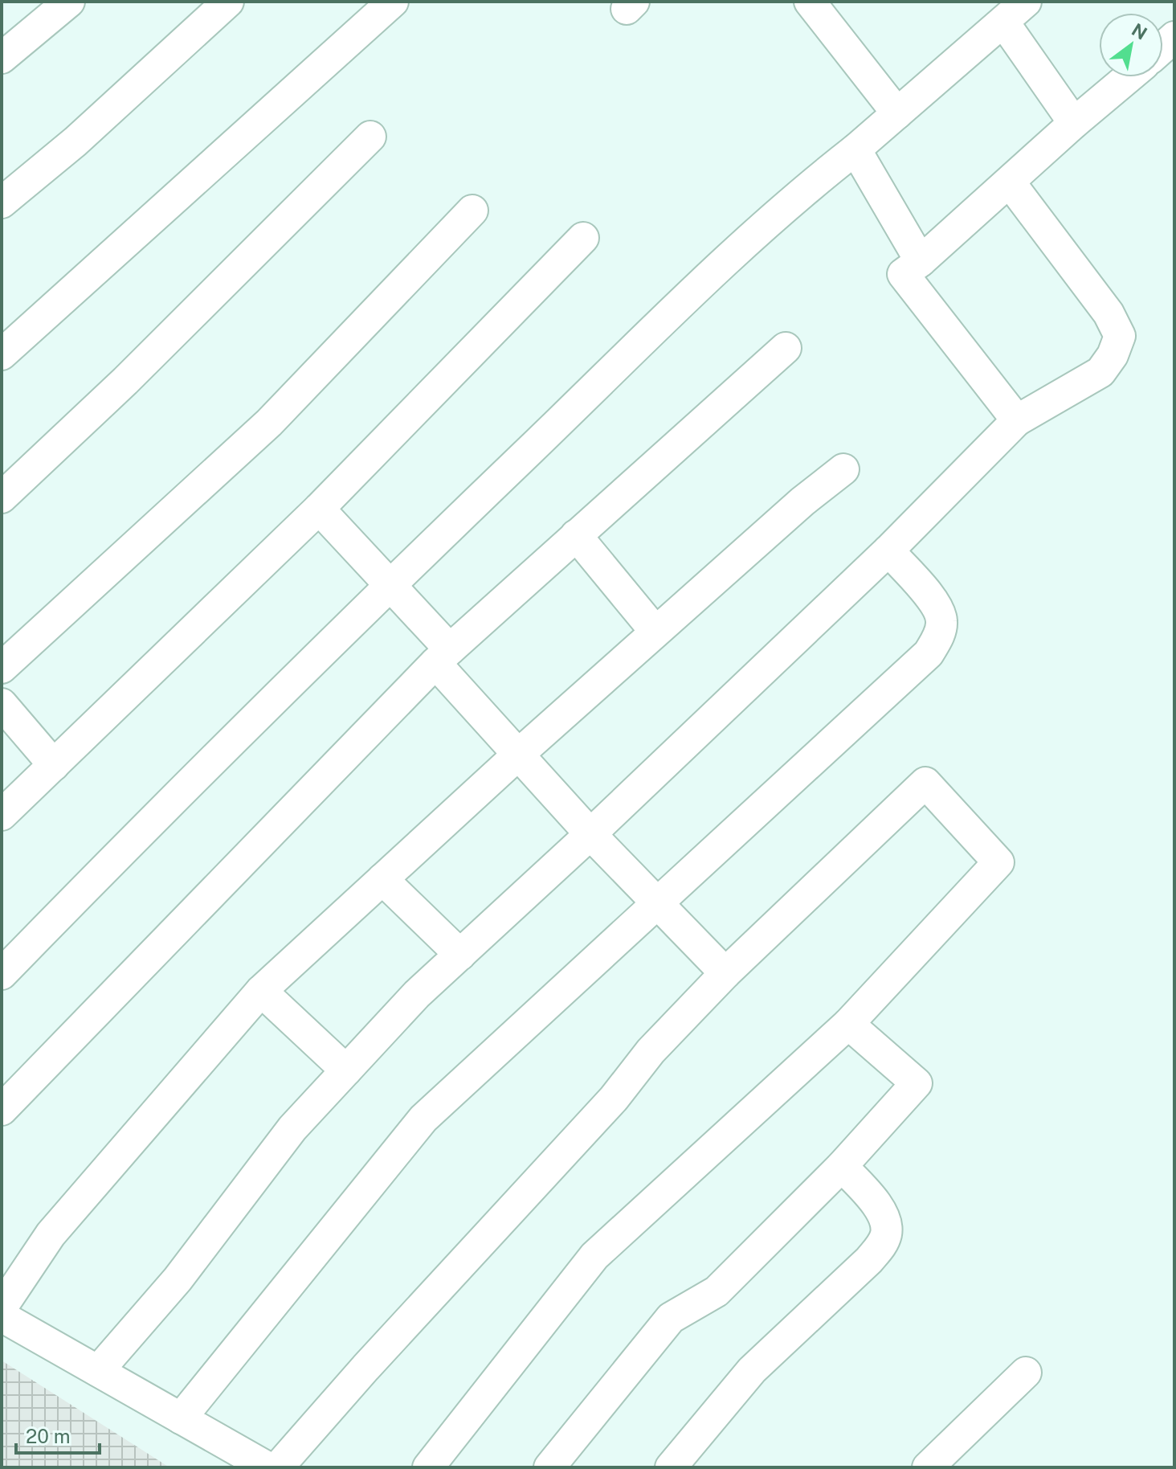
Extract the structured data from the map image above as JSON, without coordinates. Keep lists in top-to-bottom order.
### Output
{
  "scale_bar": "20 m",
  "north": "top right"
}
